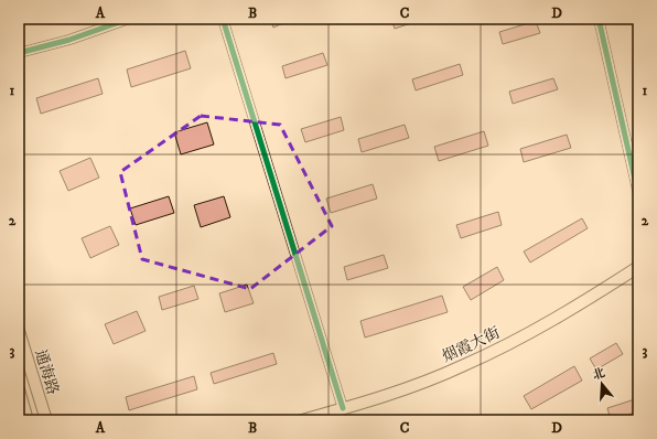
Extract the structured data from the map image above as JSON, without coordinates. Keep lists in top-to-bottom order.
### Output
{
  "streets": {
    "main road": ["烟霞大街", "通海路"]
  },
  "north": "top",
  "grid": {
    "columns": [
      "A",
      "B",
      "C",
      "D"
    ],
    "rows": ["1", "2", "3"]
  }
}
